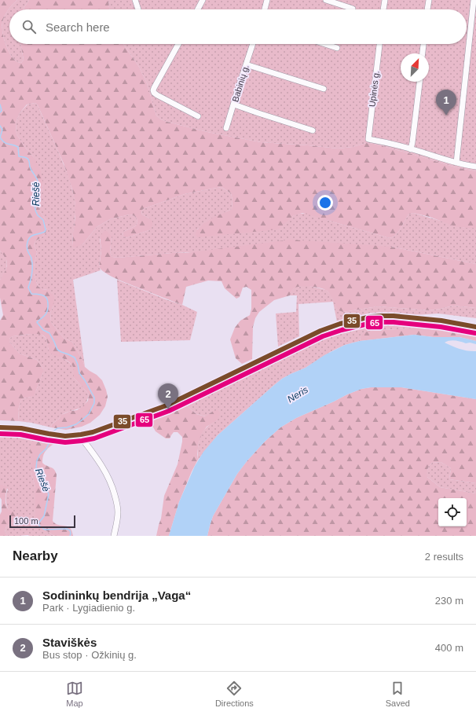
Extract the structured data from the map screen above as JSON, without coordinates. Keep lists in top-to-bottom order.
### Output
{
  "streets": {
    "street": ["Babinių g.", "Upinės g."]
  },
  "water": ["Riešė", "Neris"],
  "lines": ["transit line 35", "transit line 65"],
  "scale_bar": "100 m",
  "north": "top right",
  "page": {
    "search": "Search here",
    "pins": ["1", "2"],
    "scale": "100 m",
    "heading": ["Nearby", "2 results"],
    "list": [
      {
        "mark": "1",
        "name": "Sodininkų bendrija „Vaga“",
        "note": "Park · Lygiadienio g.",
        "value": "230 m"
      },
      {
        "mark": "2",
        "name": "Staviškės",
        "note": "Bus stop · Ožkinių g.",
        "value": "400 m"
      }
    ],
    "nav": ["Map", "Directions", "Saved"]
  }
}
